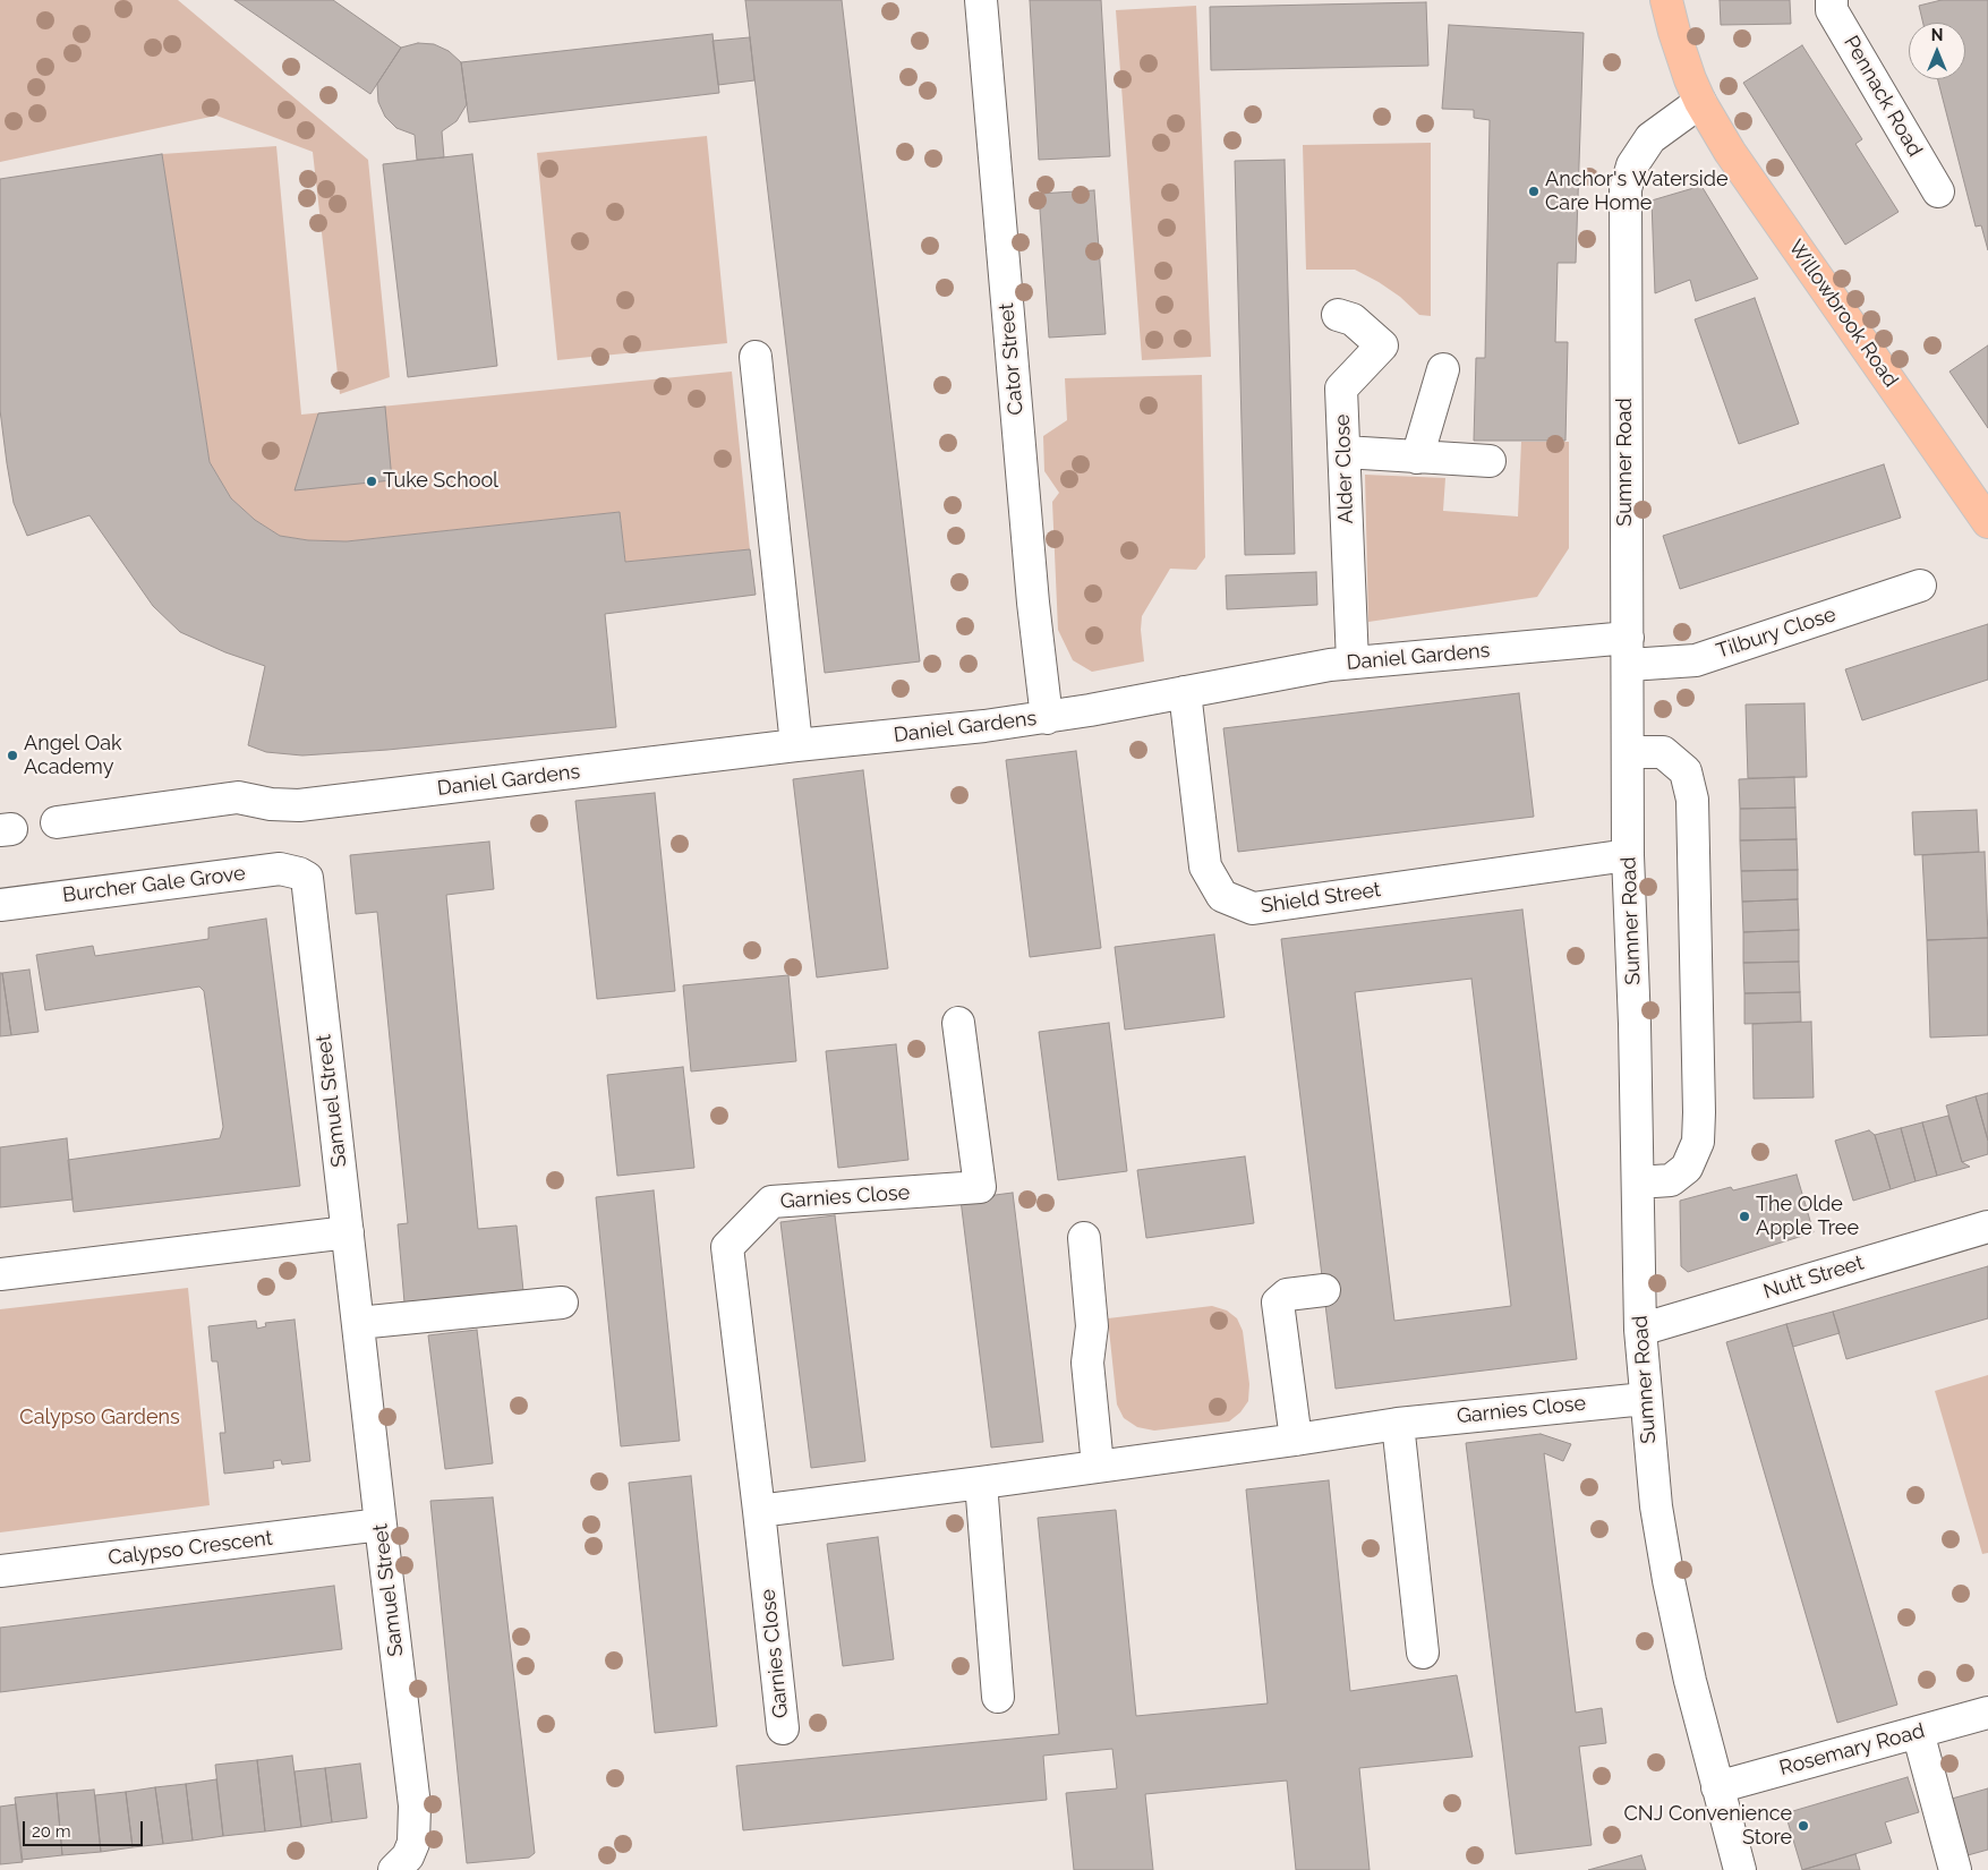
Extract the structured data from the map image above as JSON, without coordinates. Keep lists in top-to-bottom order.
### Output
{
  "streets": {
    "main road": ["Willowbrook Road"],
    "street": [
      "Pennack Road",
      "Cator Street",
      "Sumner Road",
      "Alder Close",
      "Tilbury Close",
      "Daniel Gardens",
      "Burcher Gale Grove",
      "Shield Street",
      "Samuel Street",
      "Garnies Close",
      "Nutt Street",
      "Calypso Crescent",
      "Rosemary Road"
    ]
  },
  "crossings": [
    ["Willowbrook Road", "Sumner Road"],
    ["Cator Street", "Daniel Gardens"],
    ["Sumner Road", "Tilbury Close"],
    ["Sumner Road", "Daniel Gardens"],
    ["Sumner Road", "Shield Street"],
    ["Sumner Road", "Garnies Close"],
    ["Sumner Road", "Nutt Street"],
    ["Sumner Road", "Rosemary Road"],
    ["Alder Close", "Daniel Gardens"],
    ["Tilbury Close", "Daniel Gardens"],
    ["Daniel Gardens", "Shield Street"],
    ["Burcher Gale Grove", "Samuel Street"],
    ["Samuel Street", "Calypso Crescent"]
  ],
  "parks": ["Calypso Gardens"],
  "places": [
    "Anchor's Waterside Care Home",
    "Tuke School",
    "Angel Oak Academy",
    "The Olde Apple Tree",
    "CNJ Convenience Store"
  ],
  "scale_bar": "20 m",
  "north": "top"
}
